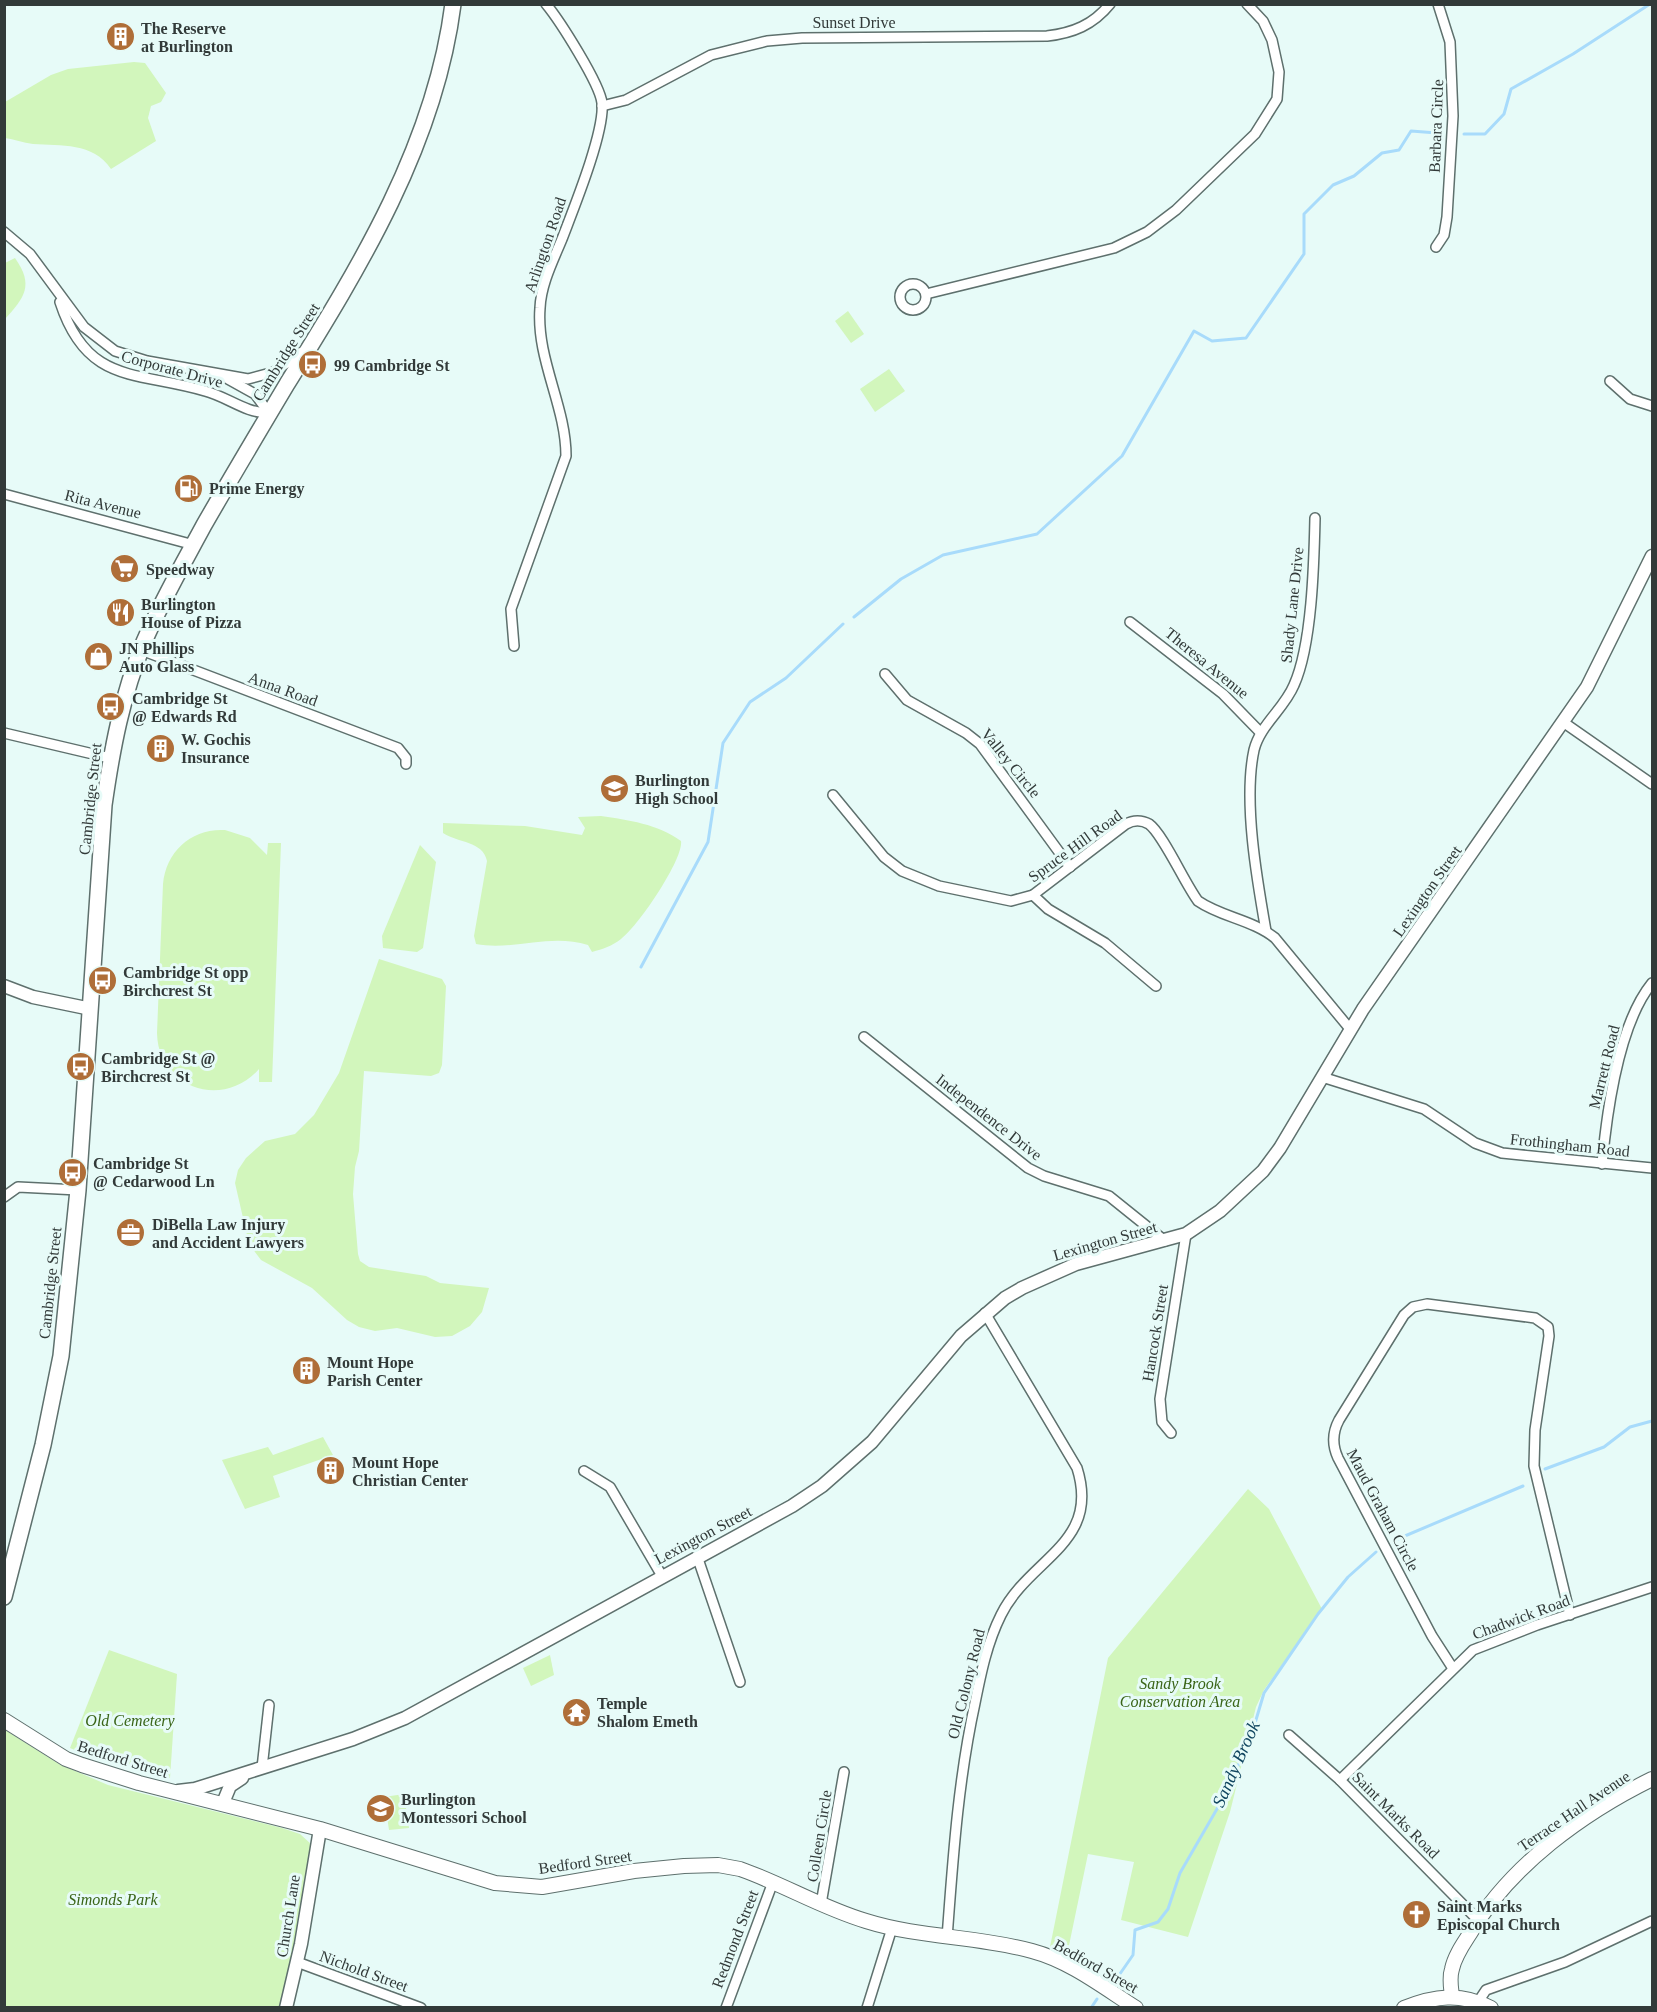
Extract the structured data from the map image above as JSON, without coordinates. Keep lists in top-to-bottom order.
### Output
{
  "streets": {
    "main road": ["Cambridge Street", "Bedford Street", "Terrace Hall Avenue"],
    "street": [
      "Sunset Drive",
      "Barbara Circle",
      "Arlington Road",
      "Corporate Drive",
      "Rita Avenue",
      "Shady Lane Drive",
      "Theresa Avenue",
      "Anna Road",
      "Valley Circle",
      "Spruce Hill Road",
      "Lexington Street",
      "Marrett Road",
      "Independence Drive",
      "Frothingham Road",
      "Hancock Street",
      "Maud Graham Circle",
      "Chadwick Road",
      "Old Colony Road",
      "Saint Marks Road",
      "Colleen Circle",
      "Church Lane",
      "Redmond Street",
      "Nichold Street"
    ]
  },
  "crossings": [
    ["Sunset Drive", "Arlington Road"],
    ["Cambridge Street", "Corporate Drive"],
    ["Cambridge Street", "Rita Avenue"],
    ["Cambridge Street", "Anna Road"],
    ["Shady Lane Drive", "Theresa Avenue"],
    ["Shady Lane Drive", "Spruce Hill Road"],
    ["Valley Circle", "Spruce Hill Road"],
    ["Spruce Hill Road", "Lexington Street"],
    ["Lexington Street", "Independence Drive"],
    ["Lexington Street", "Frothingham Road"],
    ["Lexington Street", "Hancock Street"],
    ["Lexington Street", "Old Colony Road"],
    ["Lexington Street", "Bedford Street"],
    ["Marrett Road", "Frothingham Road"],
    ["Maud Graham Circle", "Chadwick Road"],
    ["Chadwick Road", "Saint Marks Road"],
    ["Old Colony Road", "Bedford Street"],
    ["Bedford Street", "Colleen Circle"],
    ["Bedford Street", "Church Lane"],
    ["Bedford Street", "Redmond Street"],
    ["Terrace Hall Avenue", "Saint Marks Road"],
    ["Church Lane", "Nichold Street"]
  ],
  "water": ["Sandy Brook"],
  "parks": ["Sandy Brook Conservation Area", "Old Cemetery", "Simonds Park"],
  "places": {
    "building": [
      "The Reserve at Burlington",
      "W. Gochis Insurance",
      "Mount Hope Parish Center",
      "Mount Hope Christian Center"
    ],
    "bus stop": [
      "99 Cambridge St",
      "Cambridge St @ Edwards Rd",
      "Cambridge St opp Birchcrest St",
      "Cambridge St @ Birchcrest St",
      "Cambridge St @ Cedarwood Ln"
    ],
    "fuel station": ["Prime Energy"],
    "supermarket": ["Speedway"],
    "restaurant": ["Burlington House of Pizza"],
    "shop": ["JN Phillips Auto Glass"],
    "school or university": ["Burlington High School", "Burlington Montessori School"],
    "office": ["DiBella Law Injury and Accident Lawyers"],
    "temple": ["Temple Shalom Emeth"],
    "church": ["Saint Marks Episcopal Church"]
  }
}
